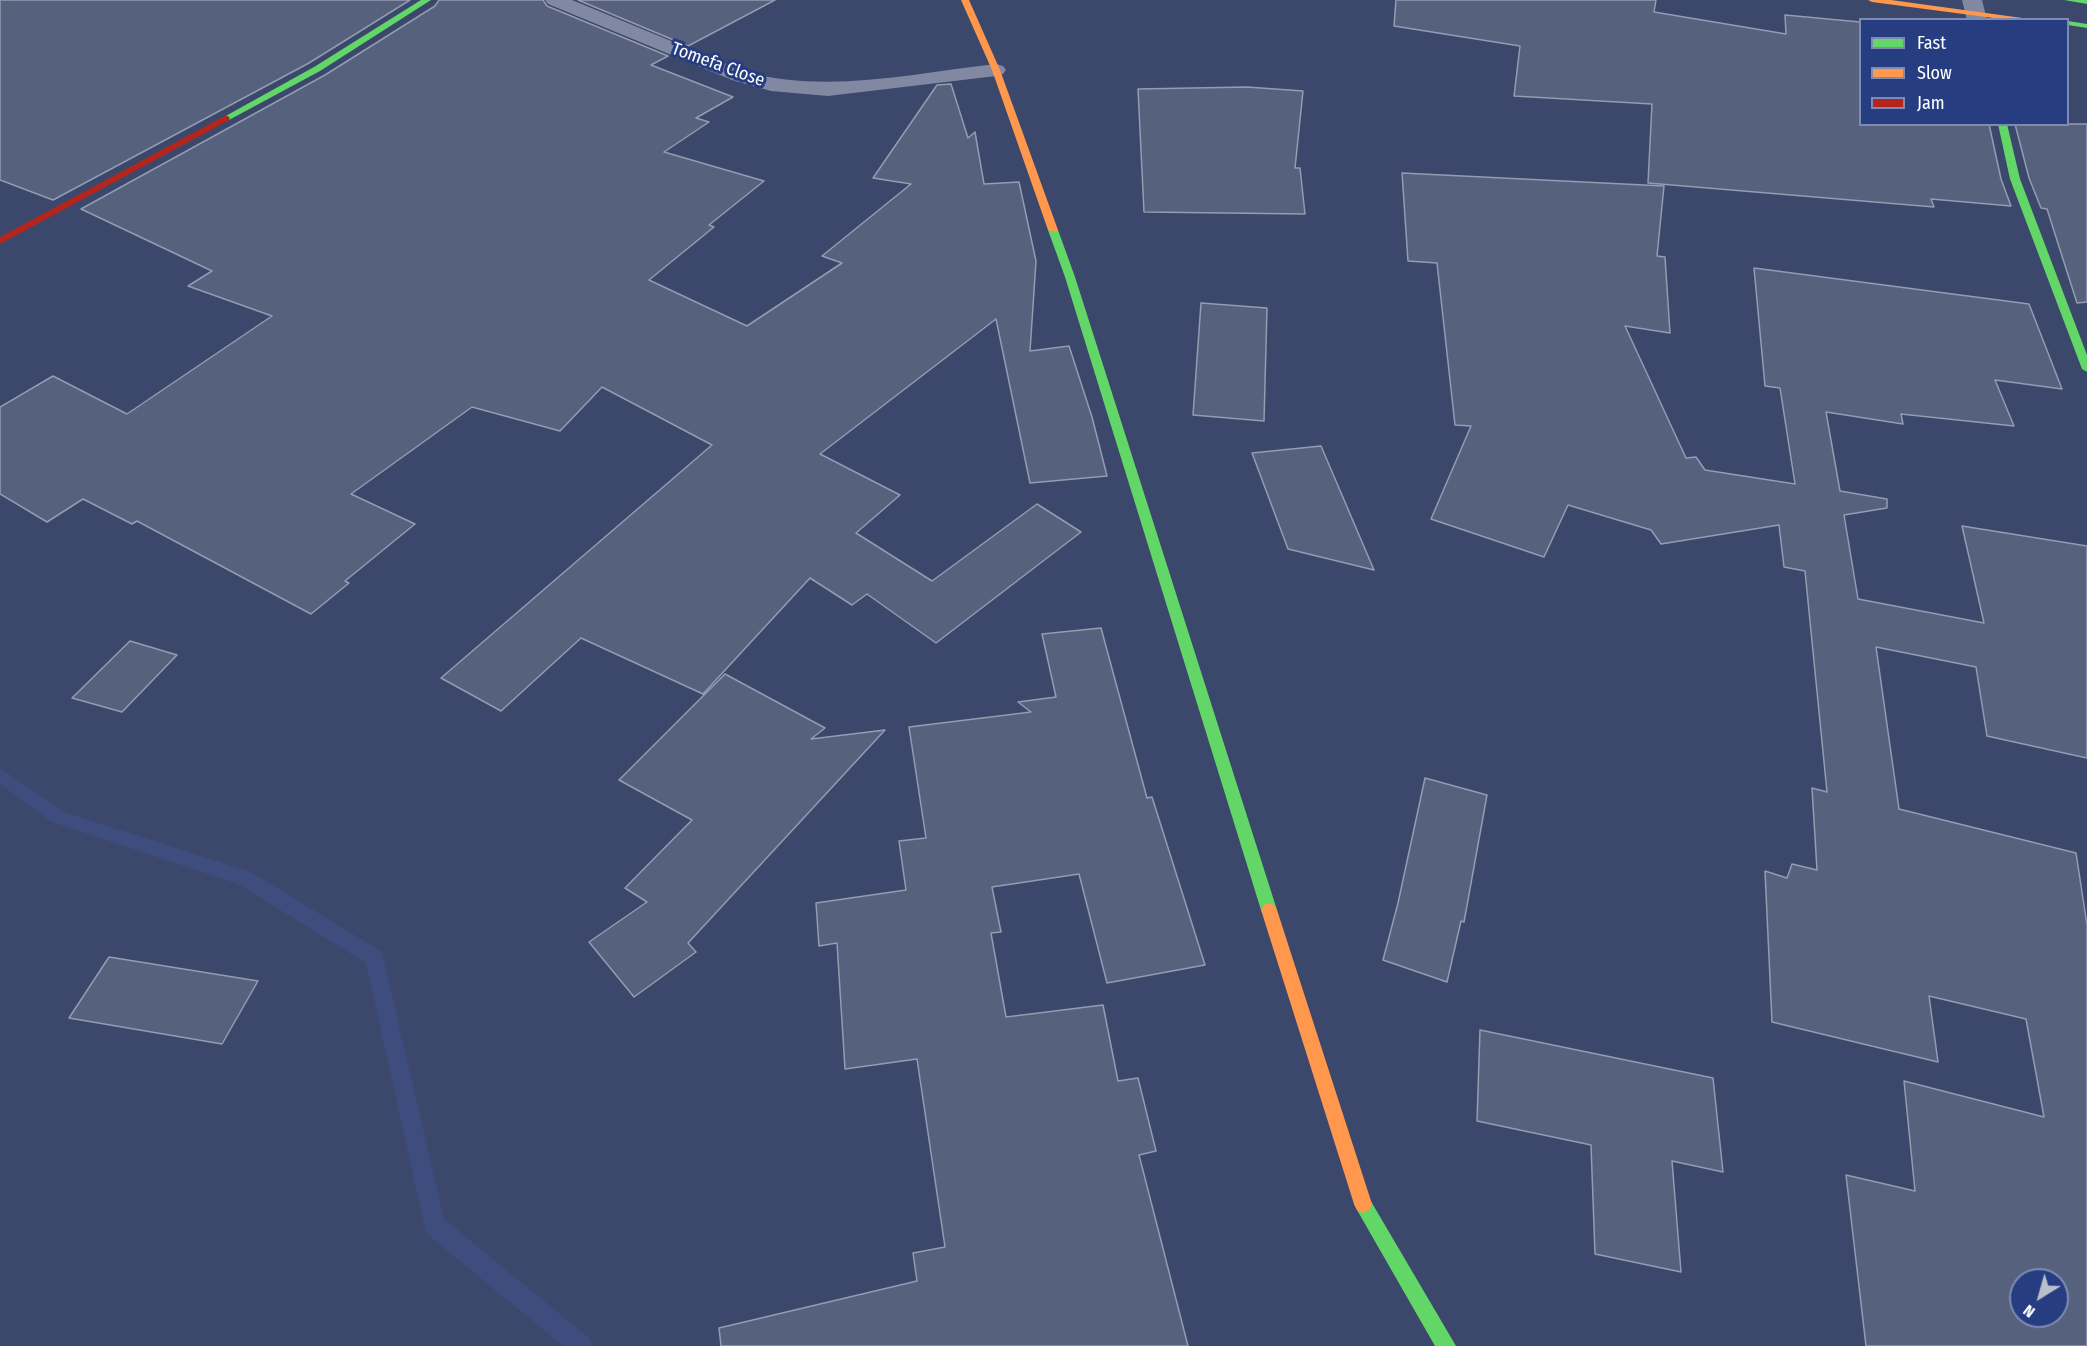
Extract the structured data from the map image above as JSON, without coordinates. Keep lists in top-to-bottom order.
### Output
{
  "streets": {
    "street": ["Tomefa Close"]
  },
  "legend": ["Fast", "Slow", "Jam"],
  "north": "bottom left"
}
